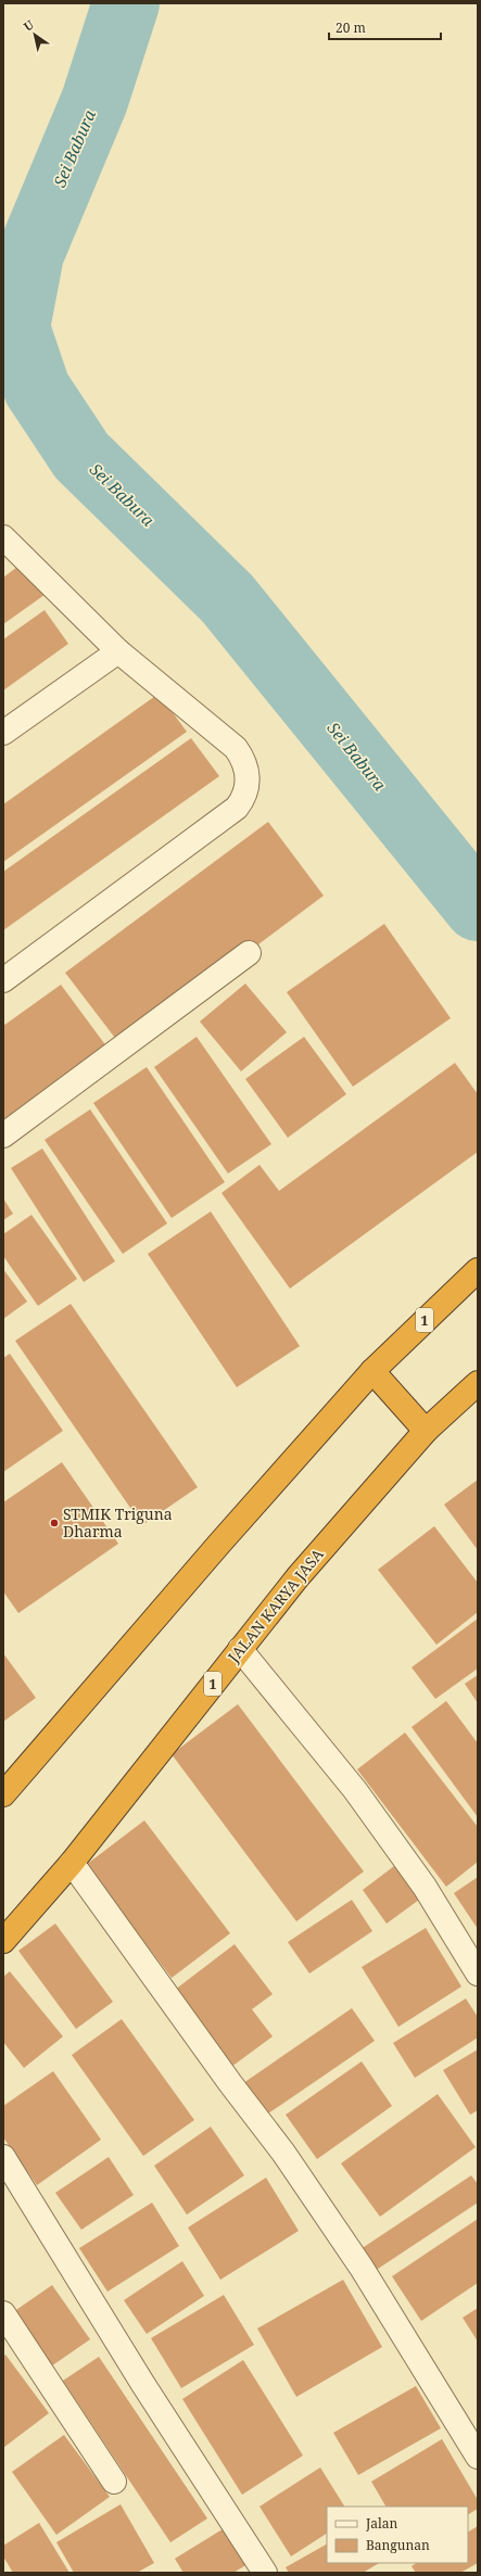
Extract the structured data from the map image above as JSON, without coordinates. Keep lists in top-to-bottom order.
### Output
{
  "streets": {
    "highway": ["1", "JALAN KARYA JASA"]
  },
  "water": ["Sei Babura"],
  "places": ["STMIK Triguna Dharma"],
  "legend": ["Jalan", "Bangunan"],
  "scale_bar": "20 m",
  "north": "top left"
}
